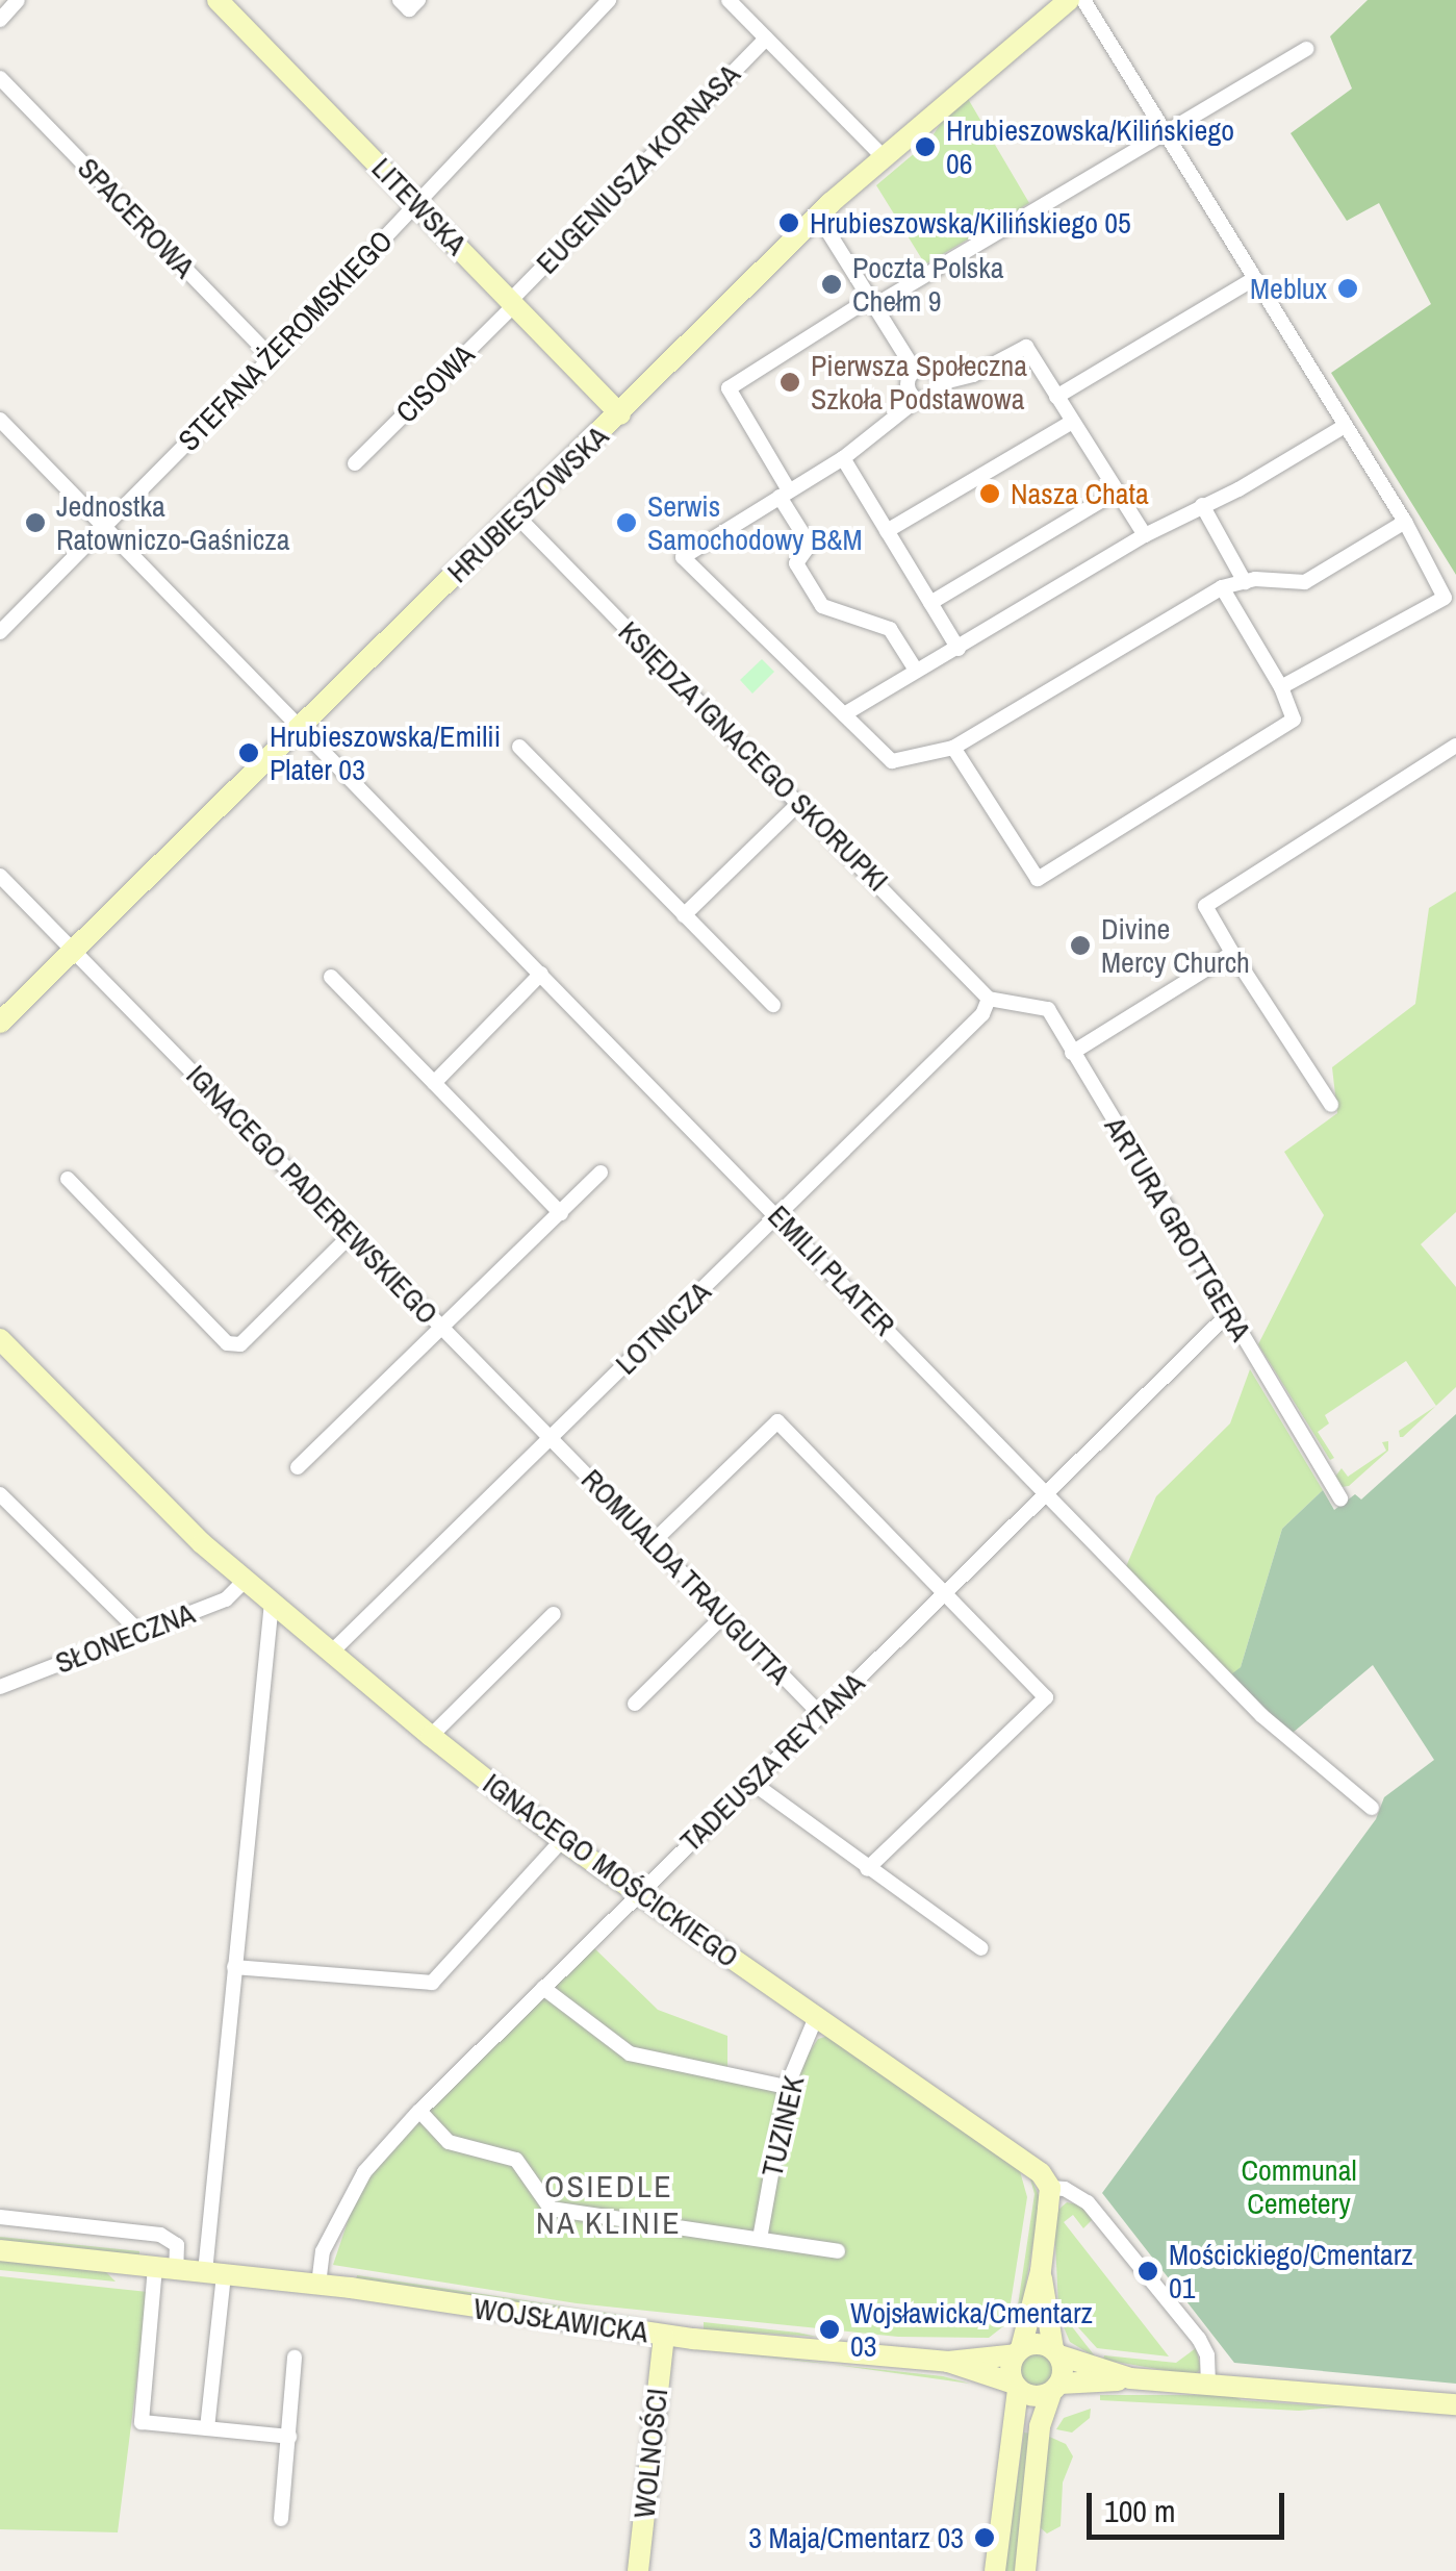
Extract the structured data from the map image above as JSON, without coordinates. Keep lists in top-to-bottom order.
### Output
{
  "streets": {
    "street": [
      "EUGENIUSZA KORNASA",
      "LITEWSKA",
      "SPACEROWA",
      "STEFANA ŻEROMSKIEGO",
      "CISOWA",
      "HRUBIESZOWSKA",
      "KSIĘDZA IGNACEGO SKORUPKI",
      "IGNACEGO PADEREWSKIEGO",
      "ARTURA GROTTGERA",
      "EMILII PLATER",
      "LOTNICZA",
      "ROMUALDA TRAUGUTTA",
      "SŁONECZNA",
      "TADEUSZA REYTANA",
      "IGNACEGO MOŚCICKIEGO",
      "TUZINEK",
      "WOJSŁAWICKA",
      "WOLNOŚCI"
    ]
  },
  "crossings": [
    ["EUGENIUSZA KORNASA", "LITEWSKA"],
    ["EUGENIUSZA KORNASA", "CISOWA"],
    ["LITEWSKA", "STEFANA ŻEROMSKIEGO"],
    ["LITEWSKA", "CISOWA"],
    ["LITEWSKA", "HRUBIESZOWSKA"],
    ["SPACEROWA", "STEFANA ŻEROMSKIEGO"],
    ["STEFANA ŻEROMSKIEGO", "EMILII PLATER"],
    ["HRUBIESZOWSKA", "KSIĘDZA IGNACEGO SKORUPKI"],
    ["HRUBIESZOWSKA", "IGNACEGO PADEREWSKIEGO"],
    ["HRUBIESZOWSKA", "EMILII PLATER"],
    ["KSIĘDZA IGNACEGO SKORUPKI", "ARTURA GROTTGERA"],
    ["KSIĘDZA IGNACEGO SKORUPKI", "LOTNICZA"],
    ["IGNACEGO PADEREWSKIEGO", "LOTNICZA"],
    ["IGNACEGO PADEREWSKIEGO", "ROMUALDA TRAUGUTTA"],
    ["ARTURA GROTTGERA", "LOTNICZA"],
    ["ARTURA GROTTGERA", "TADEUSZA REYTANA"],
    ["EMILII PLATER", "LOTNICZA"],
    ["EMILII PLATER", "TADEUSZA REYTANA"],
    ["LOTNICZA", "ROMUALDA TRAUGUTTA"],
    ["LOTNICZA", "IGNACEGO MOŚCICKIEGO"],
    ["ROMUALDA TRAUGUTTA", "TADEUSZA REYTANA"],
    ["SŁONECZNA", "IGNACEGO MOŚCICKIEGO"],
    ["TADEUSZA REYTANA", "IGNACEGO MOŚCICKIEGO"],
    ["TADEUSZA REYTANA", "WOJSŁAWICKA"],
    ["IGNACEGO MOŚCICKIEGO", "TUZINEK"],
    ["WOJSŁAWICKA", "WOLNOŚCI"]
  ],
  "districts": ["OSIEDLE NA KLINIE"],
  "parks": ["Communal Cemetery"],
  "places": [
    "Hrubieszowska/Kilińskiego 06",
    "Hrubieszowska/Kilińskiego 05",
    "Poczta Polska Chełm 9",
    "Meblux",
    "Pierwsza Społeczna Szkoła Podstawowa",
    "Nasza Chata",
    "Jednostka Ratowniczo-Gaśnicza",
    "Serwis Samochodowy B&M",
    "Hrubieszowska/Emilii Plater 03",
    "Divine Mercy Church",
    "Mościckiego/Cmentarz 01",
    "Wojsławicka/Cmentarz 03",
    "3 Maja/Cmentarz 03"
  ],
  "scale_bar": "100 m"
}
